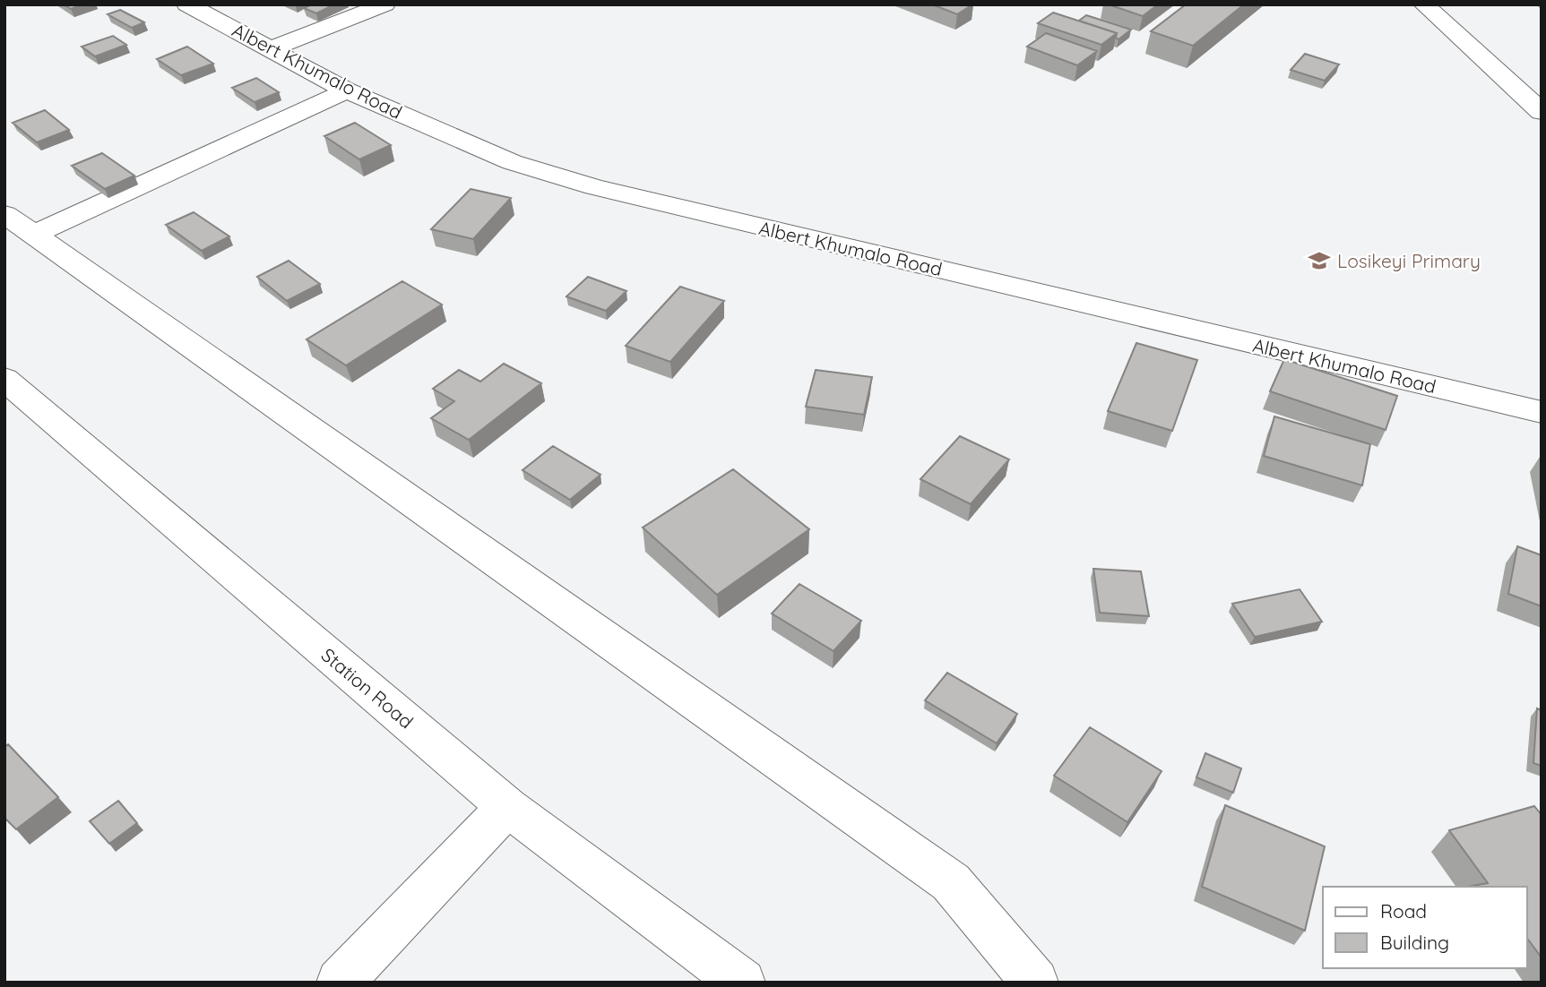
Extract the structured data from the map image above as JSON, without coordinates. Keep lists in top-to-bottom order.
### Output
{
  "streets": {
    "street": ["Albert Khumalo Road", "Station Road"]
  },
  "places": {
    "school or university": ["Losikeyi Primary"]
  },
  "legend": ["Road", "Building"]
}
